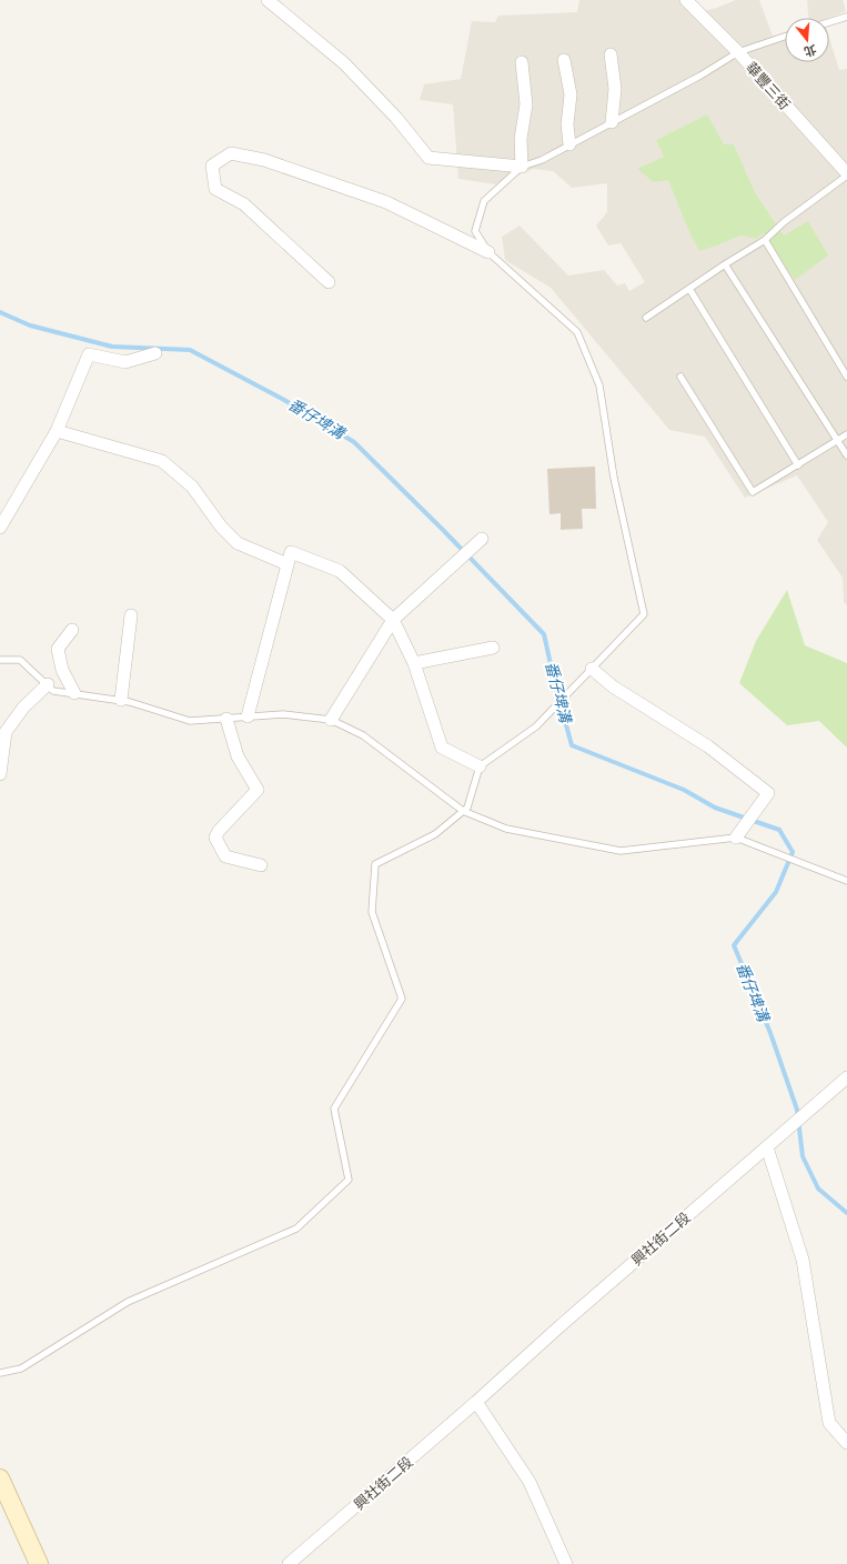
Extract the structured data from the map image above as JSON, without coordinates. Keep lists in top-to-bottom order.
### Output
{
  "streets": {
    "street": ["華豐三街", "興社街二段"]
  },
  "water": ["番仔埤溝"],
  "north": "bottom"
}
